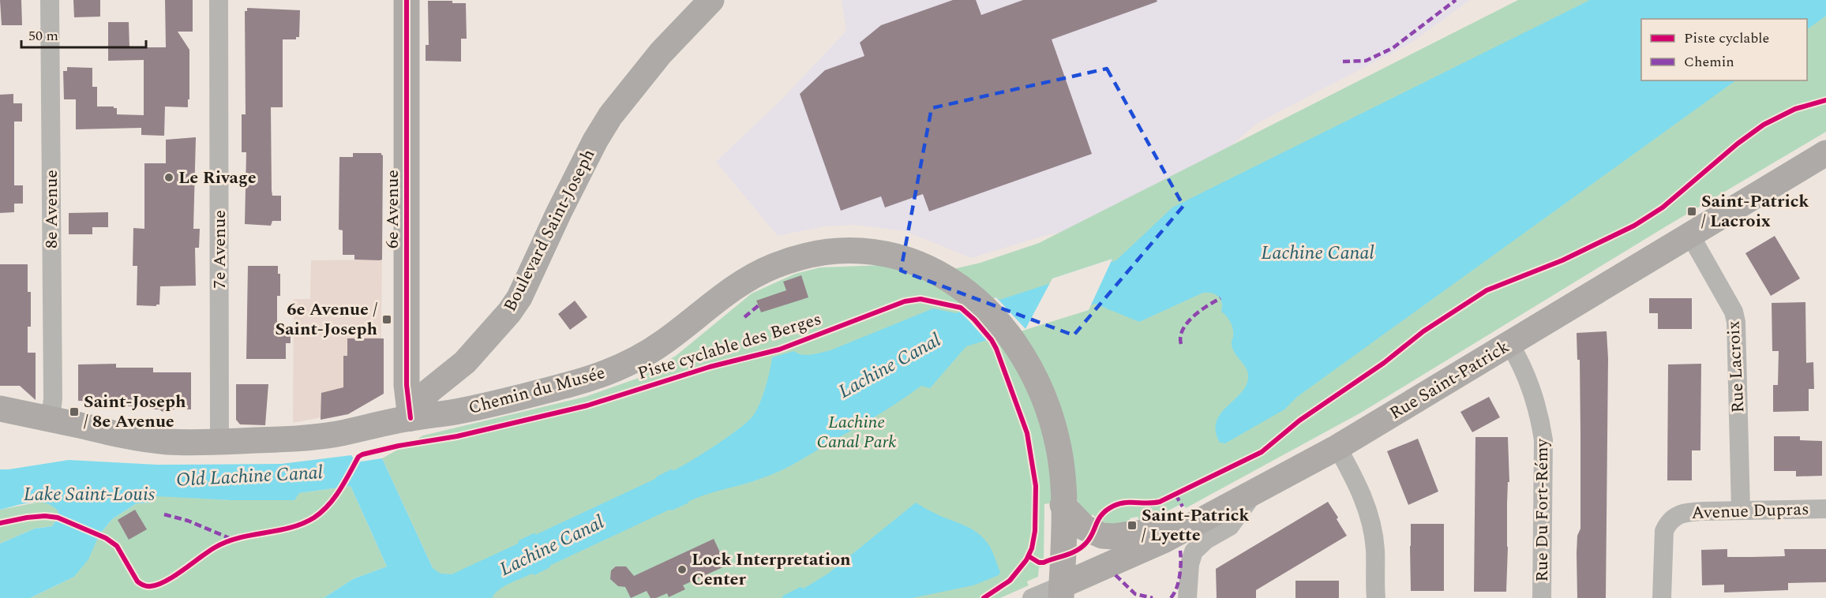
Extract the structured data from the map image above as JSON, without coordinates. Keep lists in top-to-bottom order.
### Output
{
  "streets": {
    "street": [
      "8e Avenue",
      "6e Avenue",
      "Boulevard Saint-Joseph",
      "7e Avenue",
      "Rue Lacroix",
      "Rue Saint-Patrick",
      "Chemin du Musée",
      "Rue Du Fort-Rémy",
      "Avenue Dupras"
    ],
    "cycle path": ["Piste cyclable des Berges"]
  },
  "crossings": [
    ["6e Avenue", "Boulevard Saint-Joseph"],
    ["6e Avenue", "Chemin du Musée"],
    ["Boulevard Saint-Joseph", "Chemin du Musée"],
    ["Rue Lacroix", "Rue Saint-Patrick"],
    ["Rue Lacroix", "Avenue Dupras"],
    ["Rue Saint-Patrick", "Chemin du Musée"],
    ["Rue Saint-Patrick", "Rue Du Fort-Rémy"]
  ],
  "water": ["Lachine Canal", "Old Lachine Canal", "Lake Saint-Louis"],
  "parks": ["Lachine Canal Park"],
  "places": {
    "other": ["Le Rivage", "Lock Interpretation Center"],
    "transit": [
      "Saint-Patrick / Lacroix",
      "6e Avenue / Saint-Joseph",
      "Saint-Joseph / 8e Avenue",
      "Saint-Patrick / Lyette"
    ]
  },
  "legend": ["Piste cyclable", "Chemin"],
  "scale_bar": "50 m"
}
